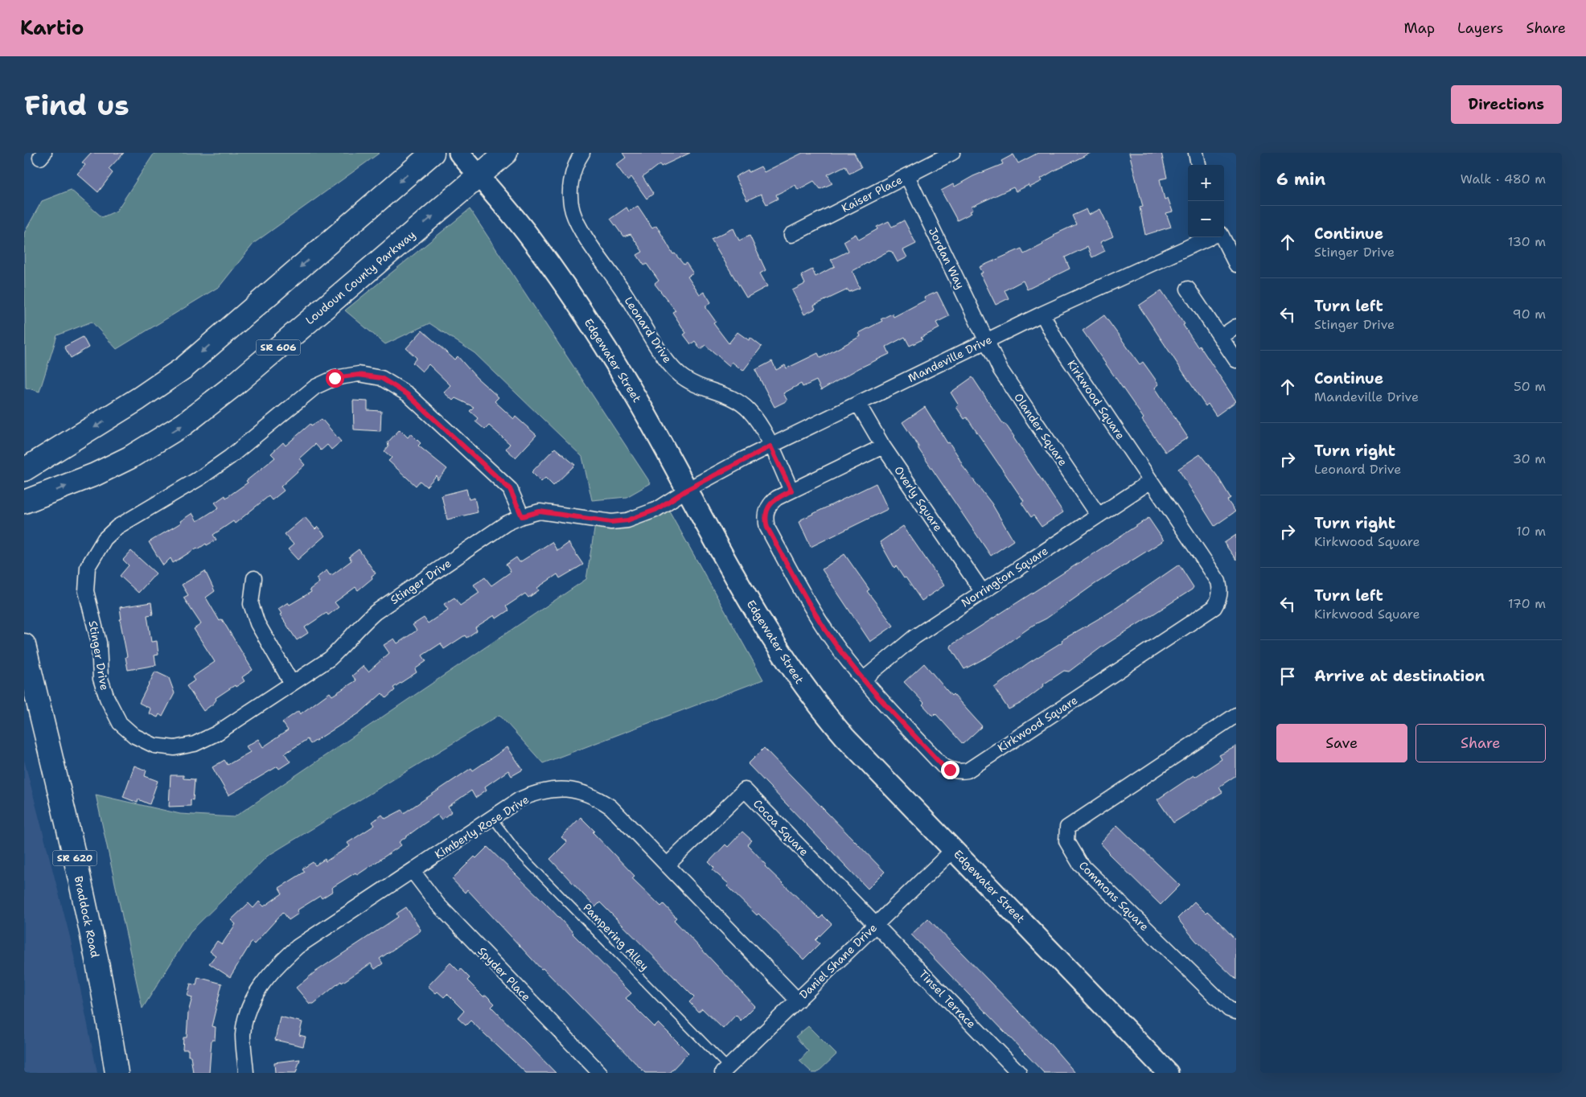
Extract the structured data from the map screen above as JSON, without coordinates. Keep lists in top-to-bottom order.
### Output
{
  "streets": {
    "main road": [
      "Loudoun County Parkway",
      "SR 606",
      "SR 620",
      "Braddock Road"
    ],
    "street": [
      "Kaiser Place",
      "Jordan Way",
      "Leonard Drive",
      "Mandeville Drive",
      "Edgewater Street",
      "Kirkwood Square",
      "Olander Square",
      "Overly Square",
      "Norrington Square",
      "Stinger Drive",
      "Kimberly Rose Drive",
      "Cocoa Square",
      "Commons Square",
      "Daniel Shane Drive",
      "Spyder Place",
      "Tinsel Terrace"
    ],
    "lane": ["Pampering Alley"]
  },
  "crossings": [
    ["Kaiser Place", "Jordan Way"],
    ["Jordan Way", "Mandeville Drive"],
    ["Jordan Way", "Olander Square"],
    ["Loudoun County Parkway", "Edgewater Street"],
    ["Leonard Drive", "Mandeville Drive"],
    ["Leonard Drive", "Kirkwood Square"],
    ["Mandeville Drive", "Edgewater Street"],
    ["Mandeville Drive", "Kirkwood Square"],
    ["Mandeville Drive", "Olander Square"],
    ["Mandeville Drive", "Overly Square"],
    ["Mandeville Drive", "Stinger Drive"],
    ["Edgewater Street", "Stinger Drive"],
    ["Edgewater Street", "Daniel Shane Drive"],
    ["Kirkwood Square", "Overly Square"],
    ["Kirkwood Square", "Norrington Square"],
    ["Olander Square", "Norrington Square"],
    ["Overly Square", "Norrington Square"],
    ["Kimberly Rose Drive", "Cocoa Square"],
    ["Kimberly Rose Drive", "Pampering Alley"],
    ["Kimberly Rose Drive", "Daniel Shane Drive"],
    ["Kimberly Rose Drive", "Spyder Place"],
    ["Cocoa Square", "Daniel Shane Drive"],
    ["Cocoa Square", "Tinsel Terrace"],
    ["Pampering Alley", "Daniel Shane Drive"],
    ["Daniel Shane Drive", "Tinsel Terrace"]
  ],
  "page": {
    "header": "Kartio",
    "nav": ["Map", "Layers", "Share"],
    "buttons": [
      "Directions",
      ["Save", "Share"]
    ],
    "title": "Find us",
    "heading": ["6 min", "Walk · 480 m"],
    "map_buttons": ["+", "−"],
    "list": [
      ["Continue", "Stinger Drive", "130 m"],
      ["Turn left", "Stinger Drive", "90 m"],
      ["Continue", "Mandeville Drive", "50 m"],
      ["Turn right", "Leonard Drive", "30 m"],
      ["Turn right", "Kirkwood Square", "10 m"],
      ["Turn left", "Kirkwood Square", "170 m"],
      "Arrive at destination"
    ]
  }
}
